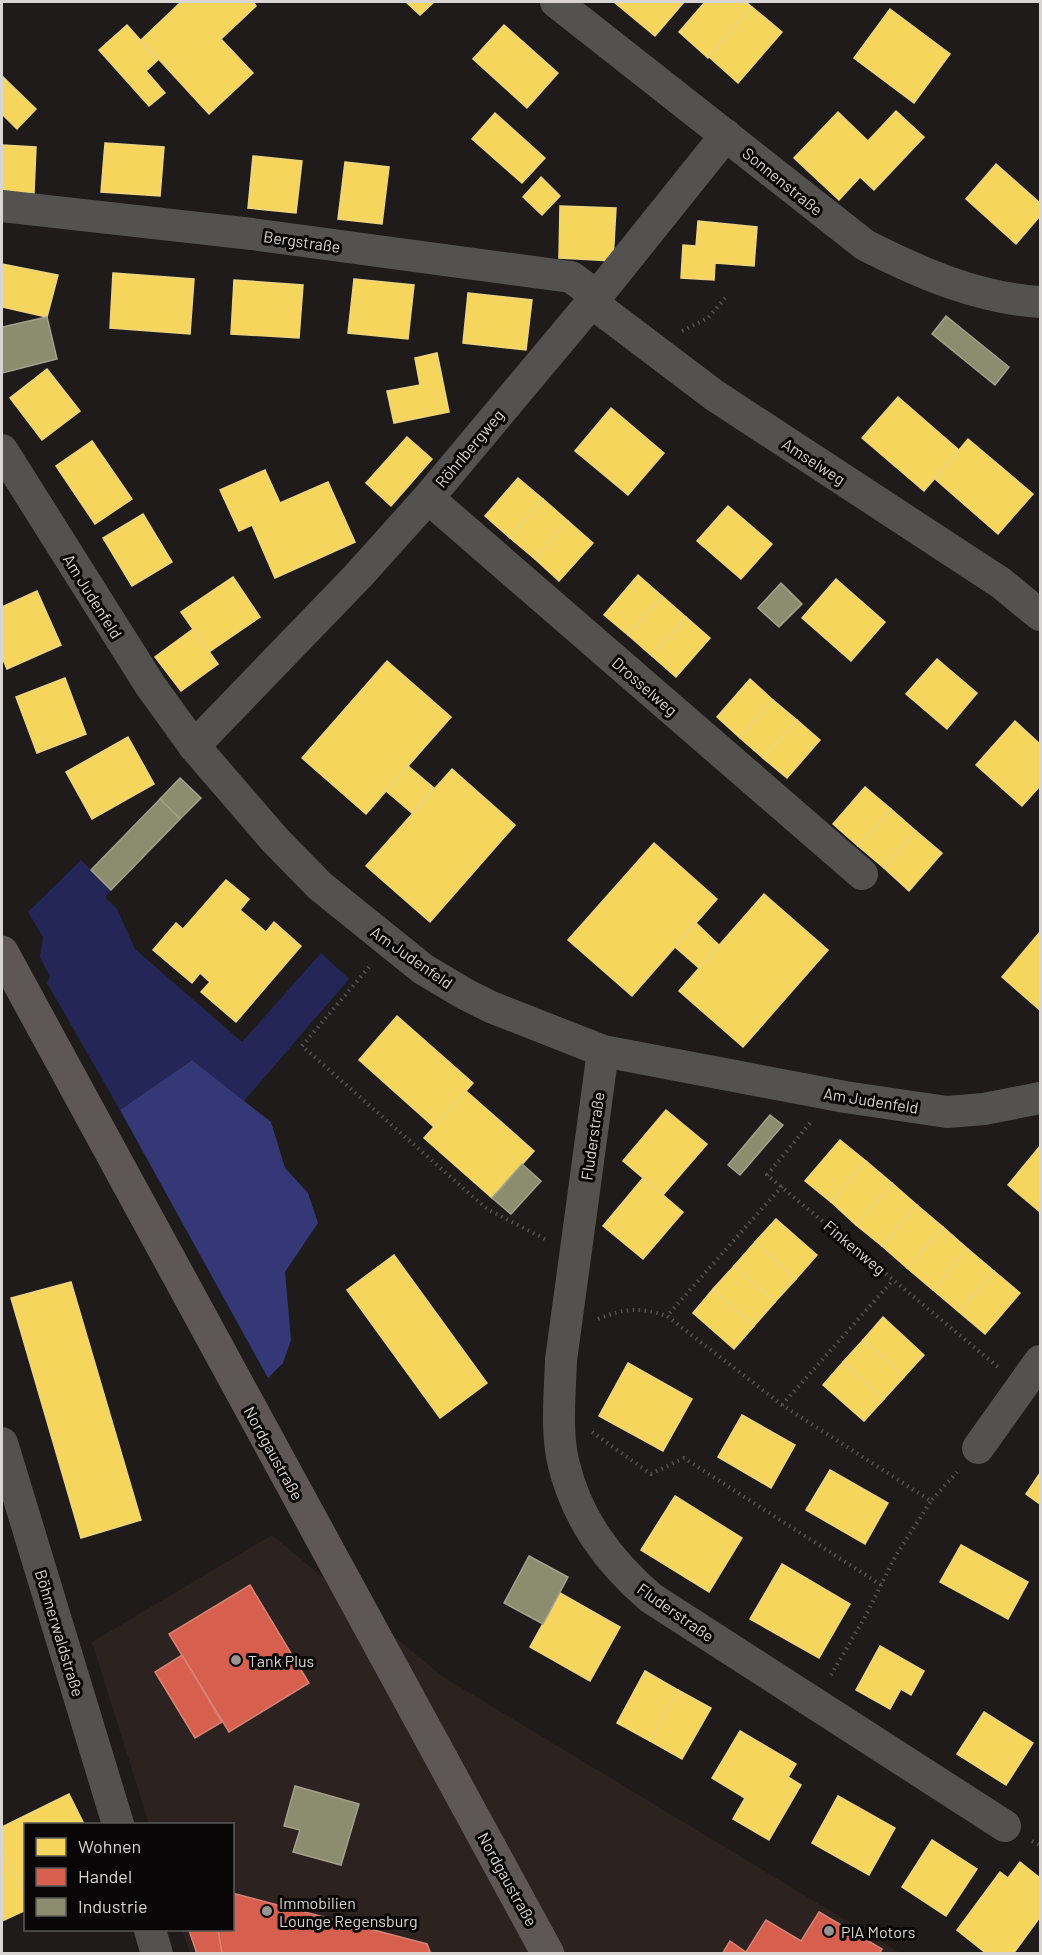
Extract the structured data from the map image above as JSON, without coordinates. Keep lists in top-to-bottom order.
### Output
{
  "streets": {
    "main road": ["Nordgaustraße"],
    "street": [
      "Sonnenstraße",
      "Bergstraße",
      "Röhrlbergweg",
      "Amselweg",
      "Am Judenfeld",
      "Drosselweg",
      "Fluderstraße",
      "Böhmerwaldstraße"
    ],
    "path": ["Finkenweg"]
  },
  "crossings": [
    ["Sonnenstraße", "Röhrlbergweg"],
    ["Bergstraße", "Röhrlbergweg"],
    ["Bergstraße", "Amselweg"],
    ["Röhrlbergweg", "Amselweg"],
    ["Röhrlbergweg", "Am Judenfeld"],
    ["Röhrlbergweg", "Drosselweg"],
    ["Am Judenfeld", "Fluderstraße"],
    ["Am Judenfeld", "Finkenweg"]
  ],
  "places": ["Tank Plus", "Immobilien Lounge Regensburg", "PIA Motors"],
  "legend": ["Wohnen", "Handel", "Industrie"]
}
